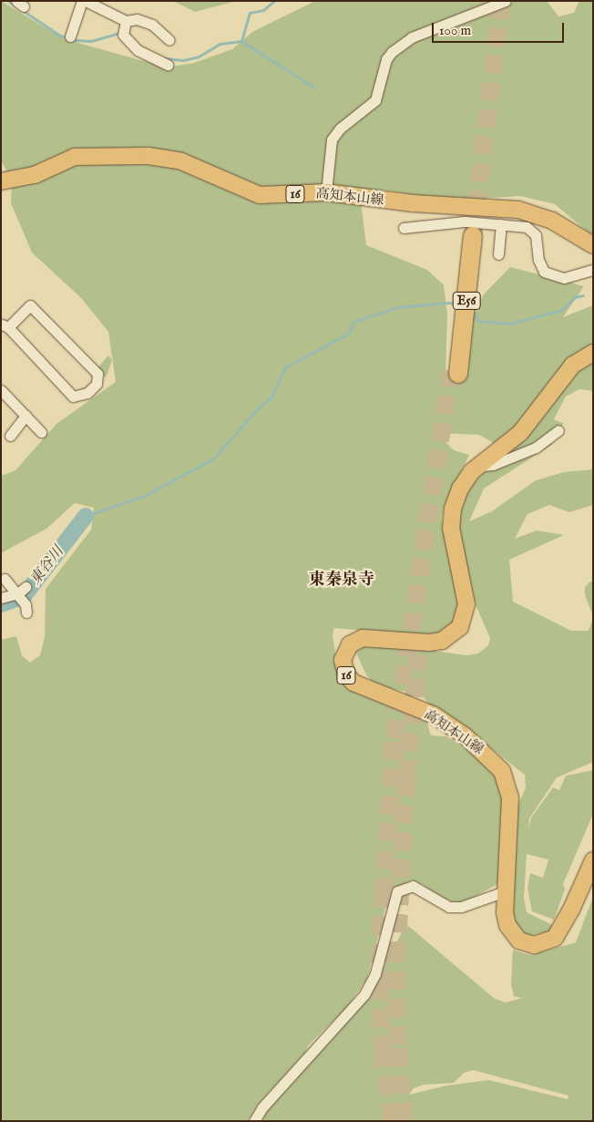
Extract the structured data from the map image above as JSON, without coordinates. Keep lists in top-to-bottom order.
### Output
{
  "streets": {
    "highway": ["E56"],
    "main road": ["16", "高知本山線"]
  },
  "districts": ["東秦泉寺"],
  "water": ["東谷川"],
  "scale_bar": "100 m"
}
